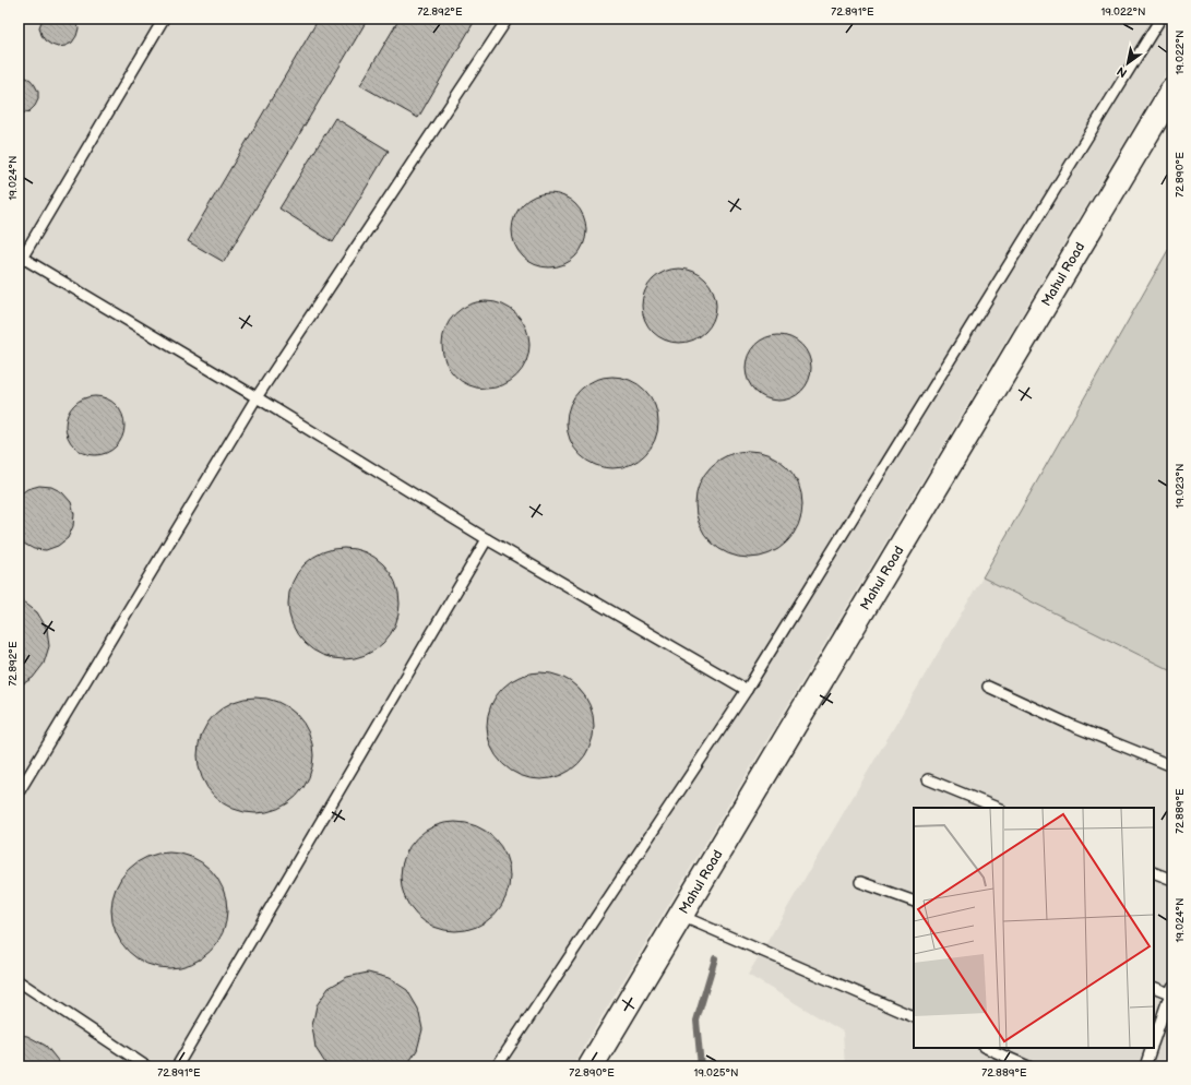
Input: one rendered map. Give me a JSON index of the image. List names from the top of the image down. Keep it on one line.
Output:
{"streets":{"street":["Mahul Road"]},"north":"bottom left","coordinates":["72.892°E","72.891°E","19.022°N","72.890°E","19.024°N","19.023°N","72.889°E","19.025°N"]}
